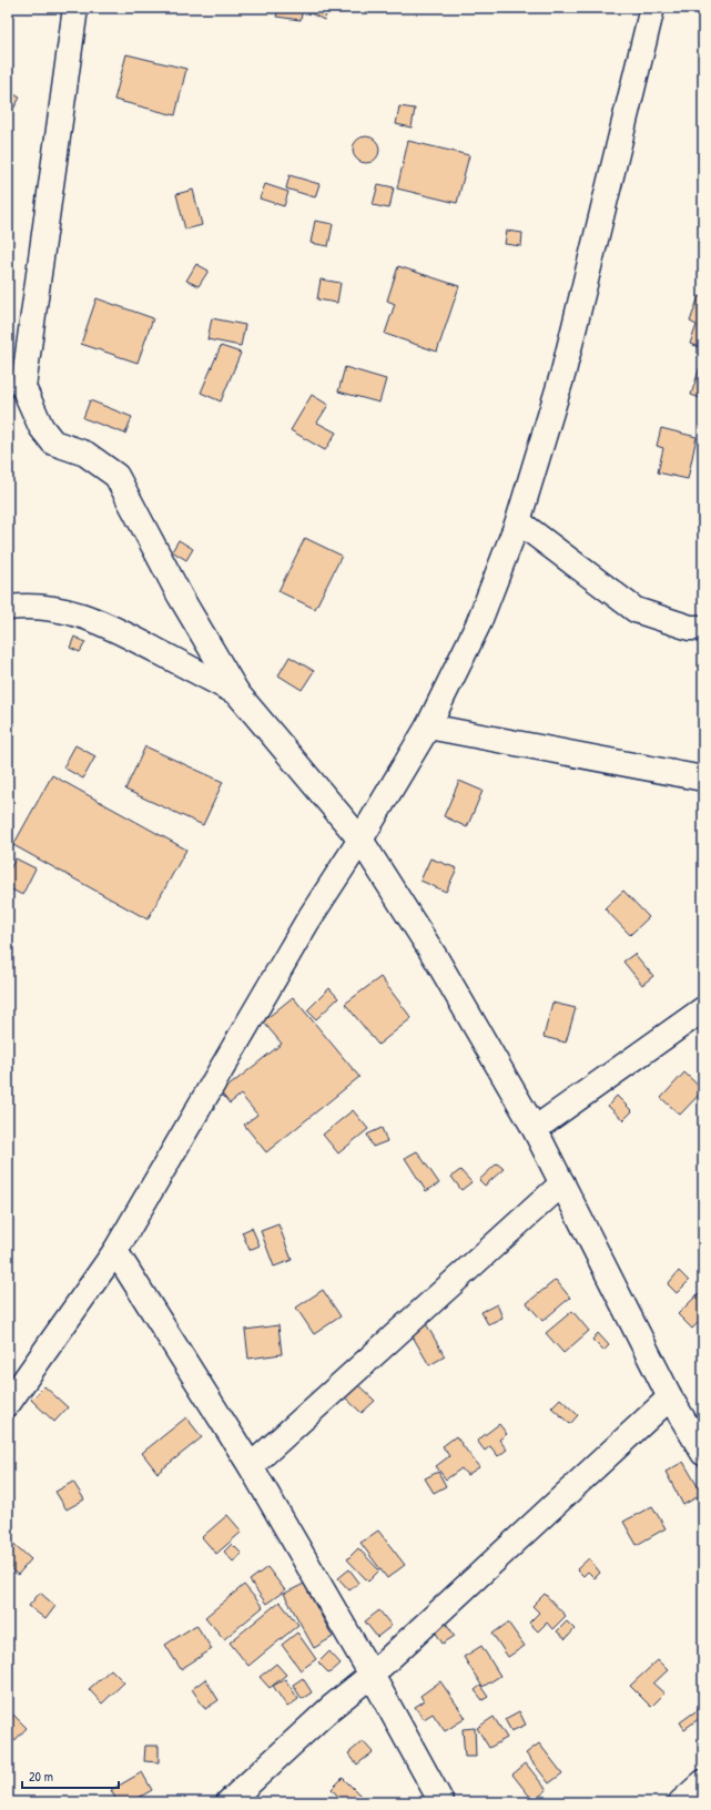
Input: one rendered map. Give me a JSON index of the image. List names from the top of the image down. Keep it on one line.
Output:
{"scale_bar":"20 m"}
